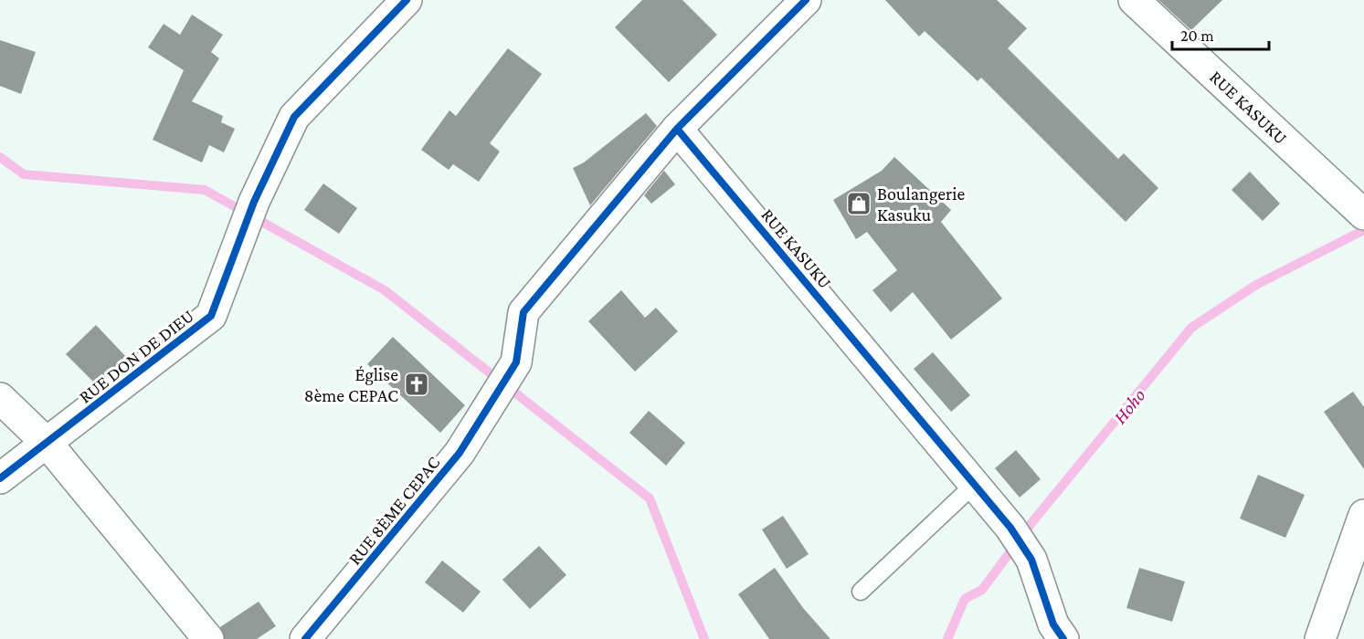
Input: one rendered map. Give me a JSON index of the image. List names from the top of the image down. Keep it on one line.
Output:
{"streets":{"street":["RUE KASUKU","RUE DON DE DIEU","RUE 8ÈME CEPAC"]},"crossings":[["RUE KASUKU","RUE 8ÈME CEPAC"]],"water":["Hoho"],"places":{"shop":["Boulangerie Kasuku"],"church":["Église 8ème CEPAC"]},"scale_bar":"20 m"}
